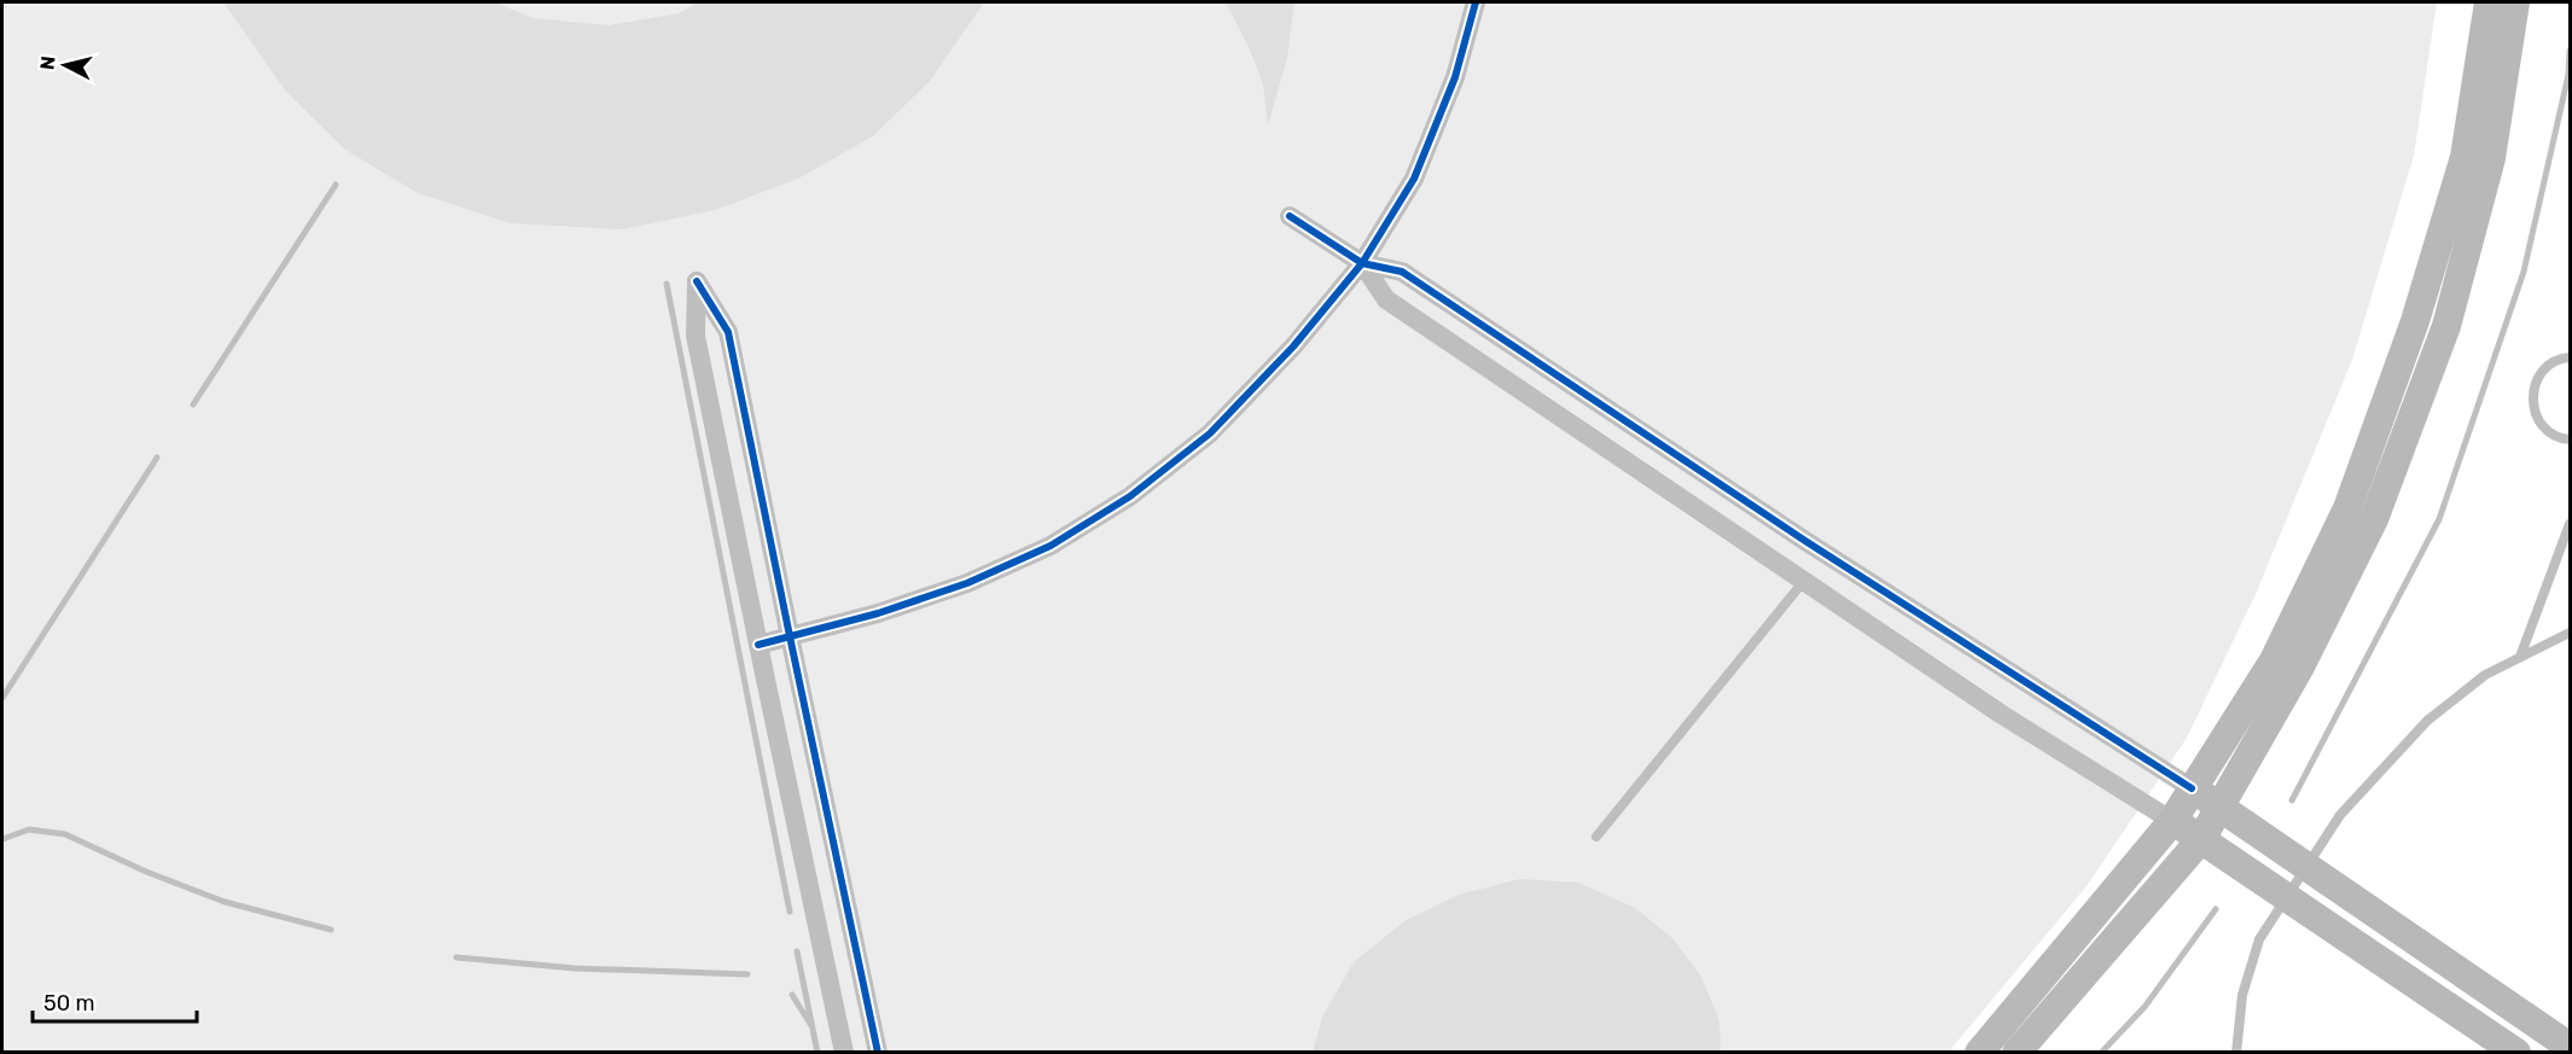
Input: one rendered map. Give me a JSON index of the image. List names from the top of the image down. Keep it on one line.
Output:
{"scale_bar":"50 m","north":"left"}
